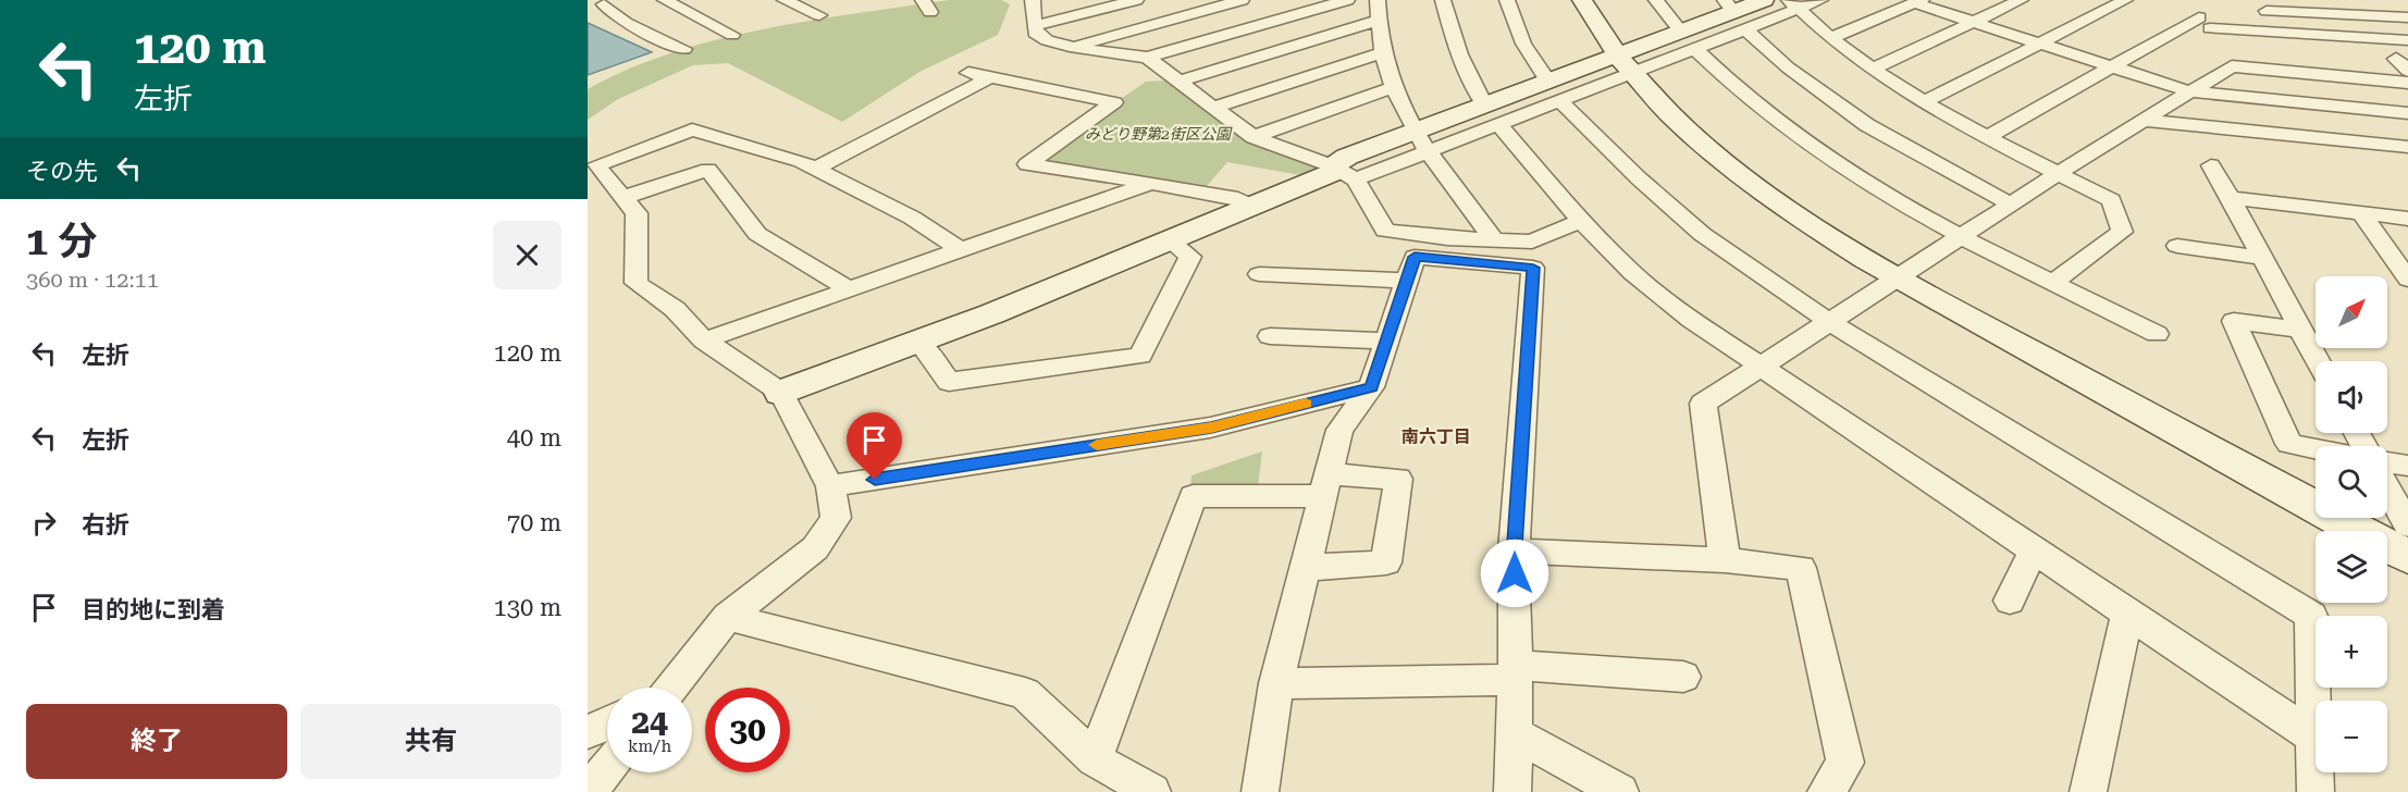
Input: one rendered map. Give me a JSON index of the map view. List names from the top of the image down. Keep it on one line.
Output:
{"districts":["南六丁目"],"parks":["みどり野第2街区公園"],"north":"top right","page":{"turn":["120 m","左折"],"then":"その先","heading":["1 分","360 m · 12:11"],"map_buttons":["+","−"],"list":[{"name":"左折","value":"120 m"},{"name":"左折","value":"40 m"},{"name":"右折","value":"70 m"},{"name":"目的地に到着","value":"130 m"}],"speed":"24 km/h","limit":"30","buttons":["終了","共有"]}}
